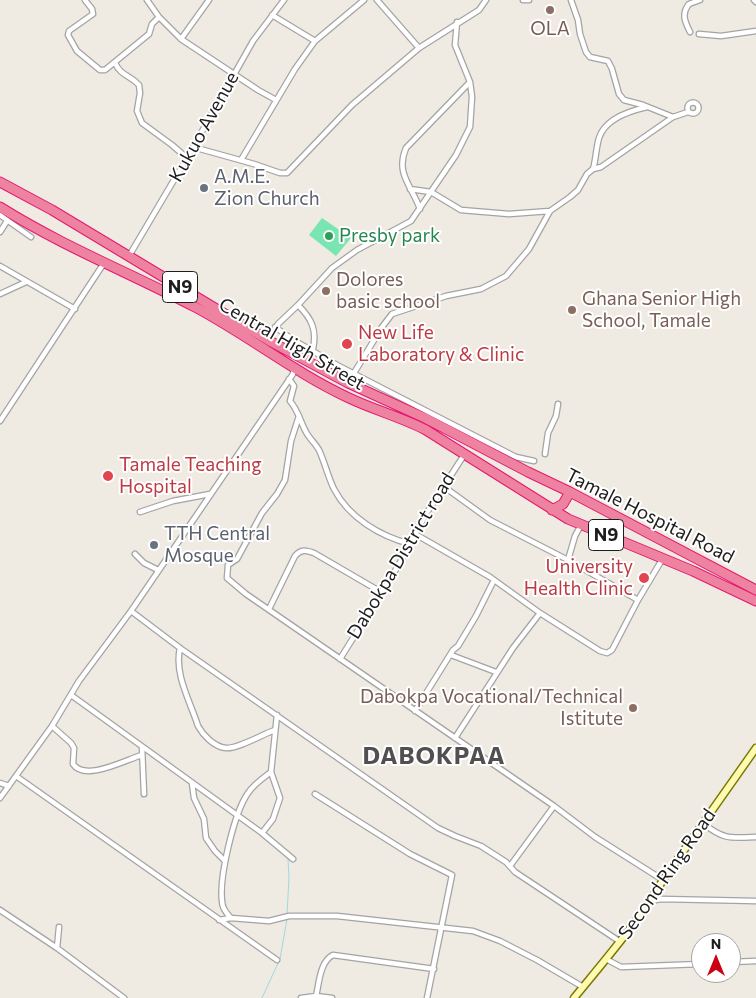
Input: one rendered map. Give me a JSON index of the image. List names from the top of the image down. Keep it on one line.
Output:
{"streets":{"highway":["N9","Central High Street","Tamale Hospital Road"],"main road":["Second Ring Road"],"street":["Kukuo Avenue","Dabokpa District road"]},"crossings":[["Kukuo Avenue","Central High Street"],["Central High Street","Tamale Hospital Road"],["Central High Street","Dabokpa District road"]],"districts":["DABOKPAA"],"places":["OLA","A.M.E. Zion Church","Presby park","Dolores basic school","Ghana Senior High School, Tamale","New Life Laboratory & Clinic","Tamale Teaching Hospital","TTH Central Mosque","University Health Clinic","Dabokpa Vocational/Technical Istitute"],"north":"top"}
